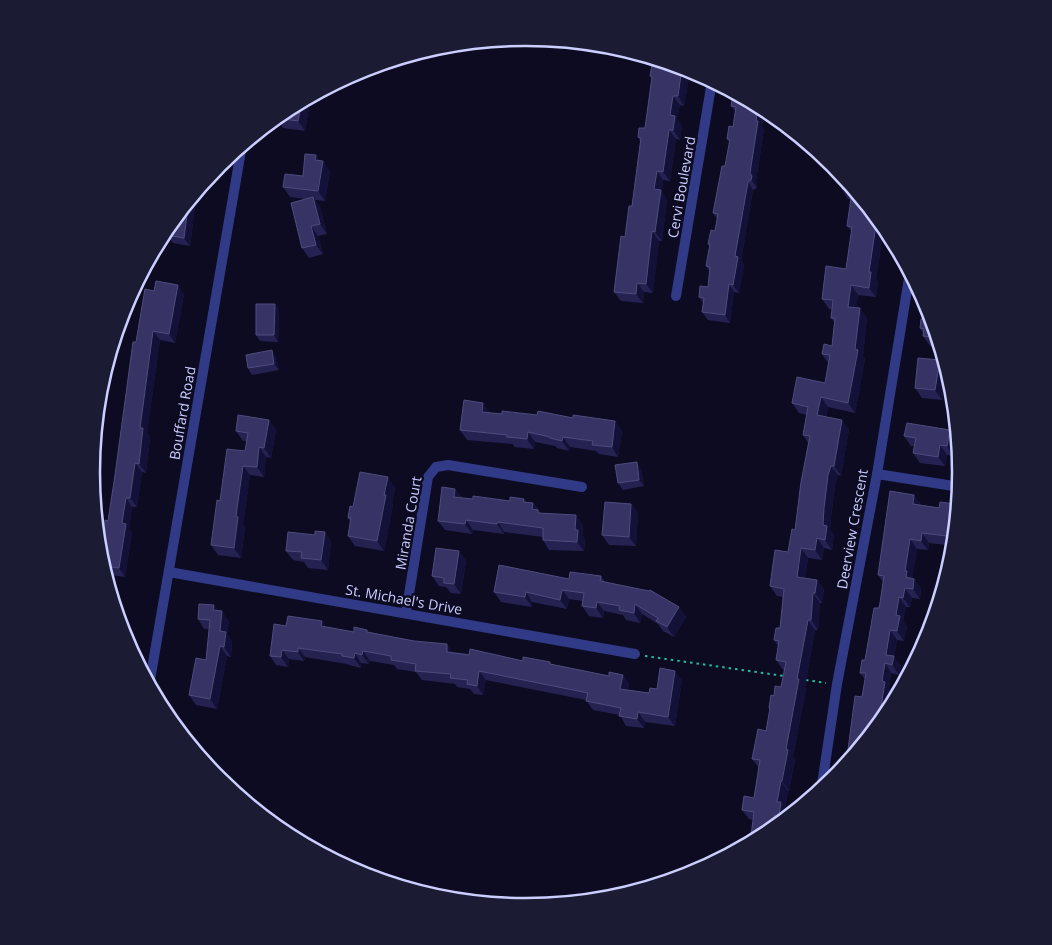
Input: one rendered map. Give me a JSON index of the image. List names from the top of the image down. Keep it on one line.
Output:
{"streets":{"street":["Cervi Boulevard","Bouffard Road","Miranda Court","Deerview Crescent","St. Michael's Drive"]},"crossings":[["Bouffard Road","St. Michael's Drive"],["Miranda Court","St. Michael's Drive"]]}
